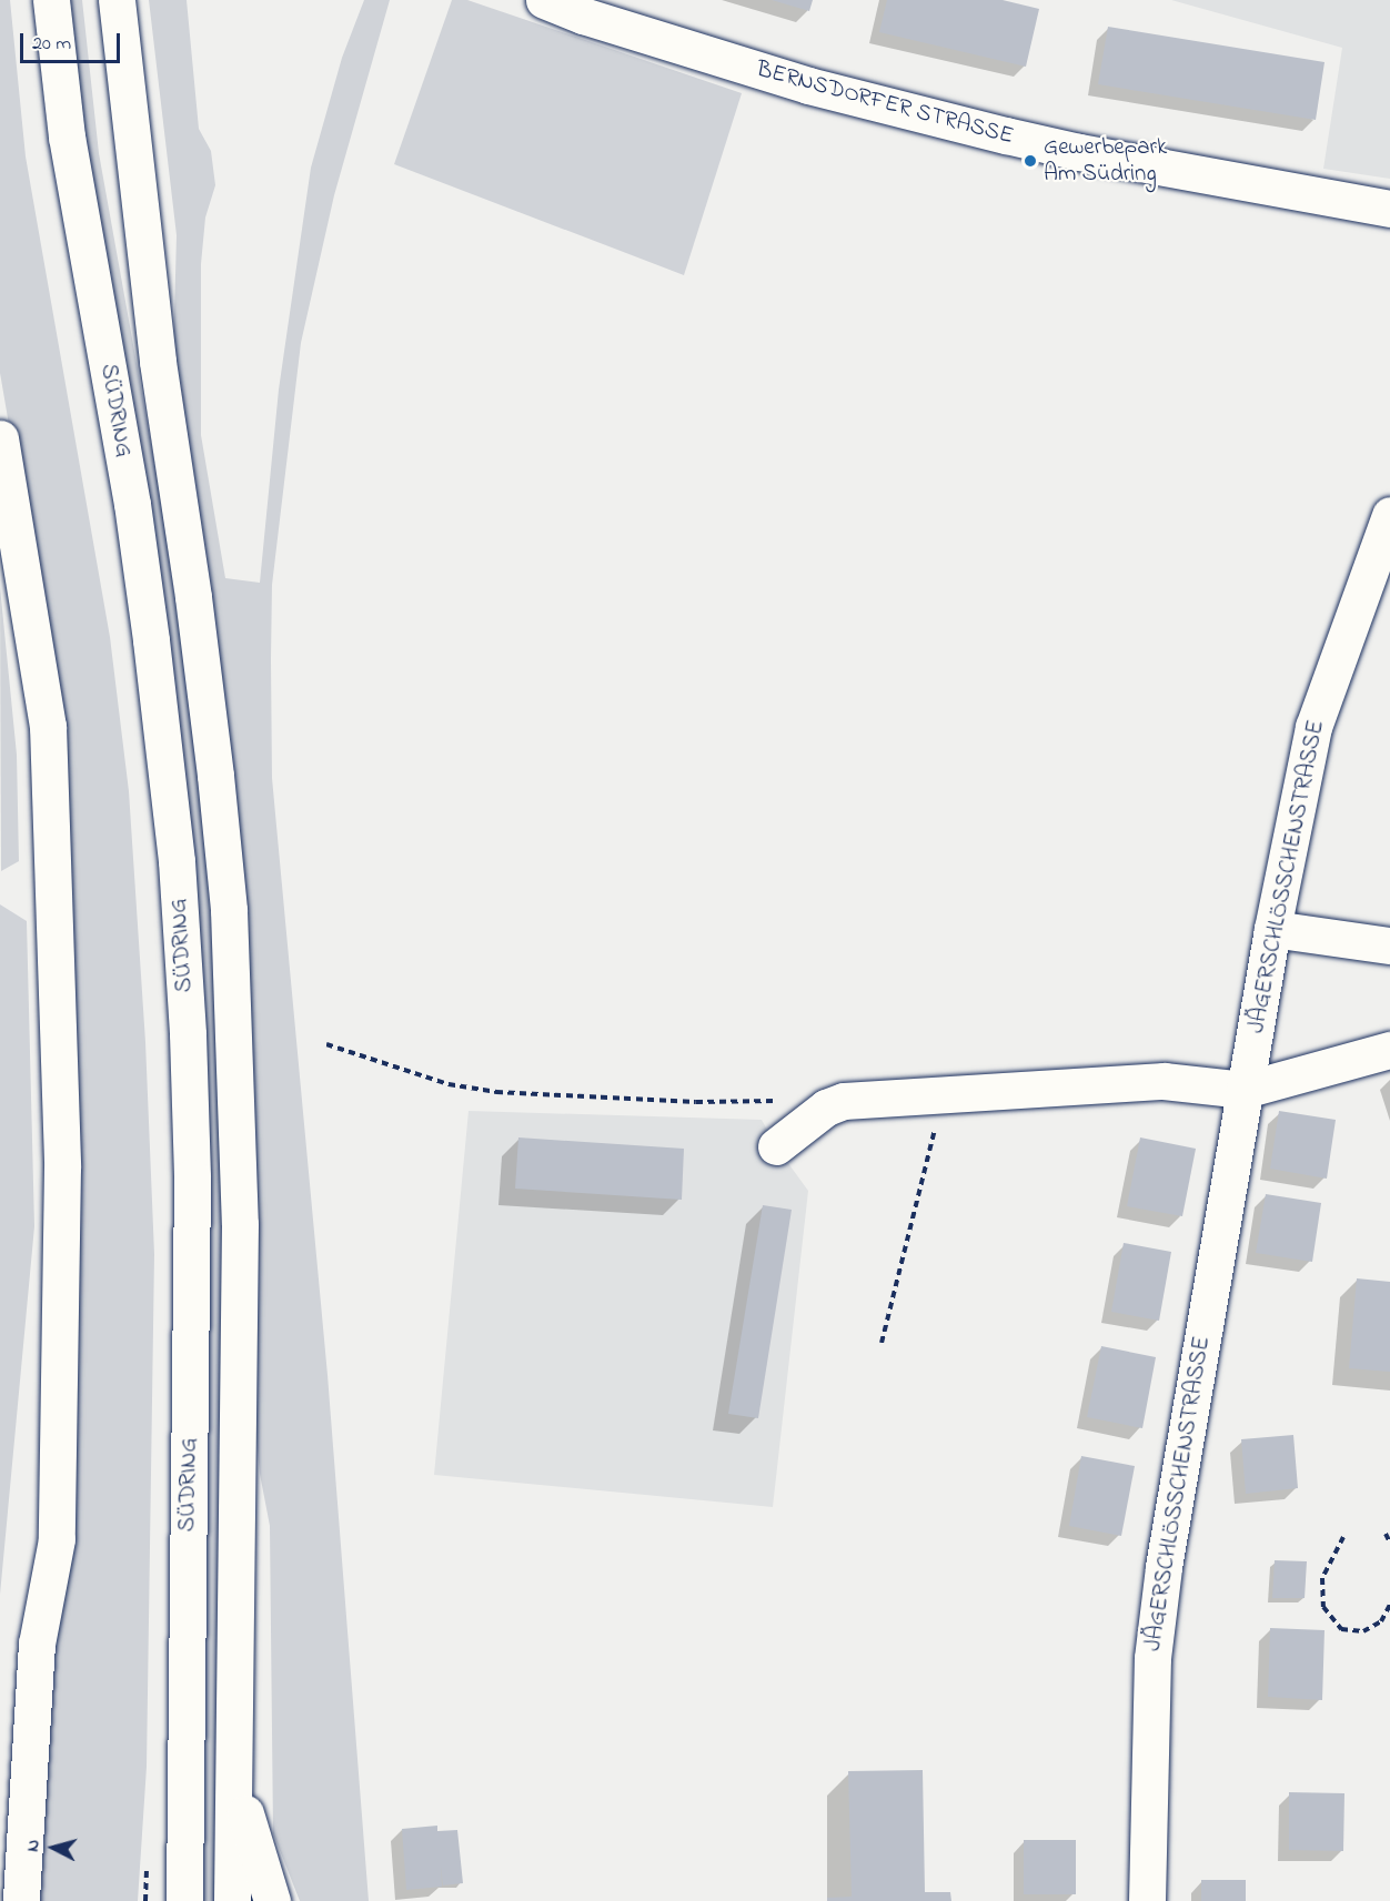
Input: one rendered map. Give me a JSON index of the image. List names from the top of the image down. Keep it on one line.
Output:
{"streets":{"main road":["BERNSDORFER STRASSE","SÜDRING","JÄGERSCHLÖSSCHENSTRASSE"]},"places":["Gewerbepark Am Südring"],"scale_bar":"20 m","north":"left"}
